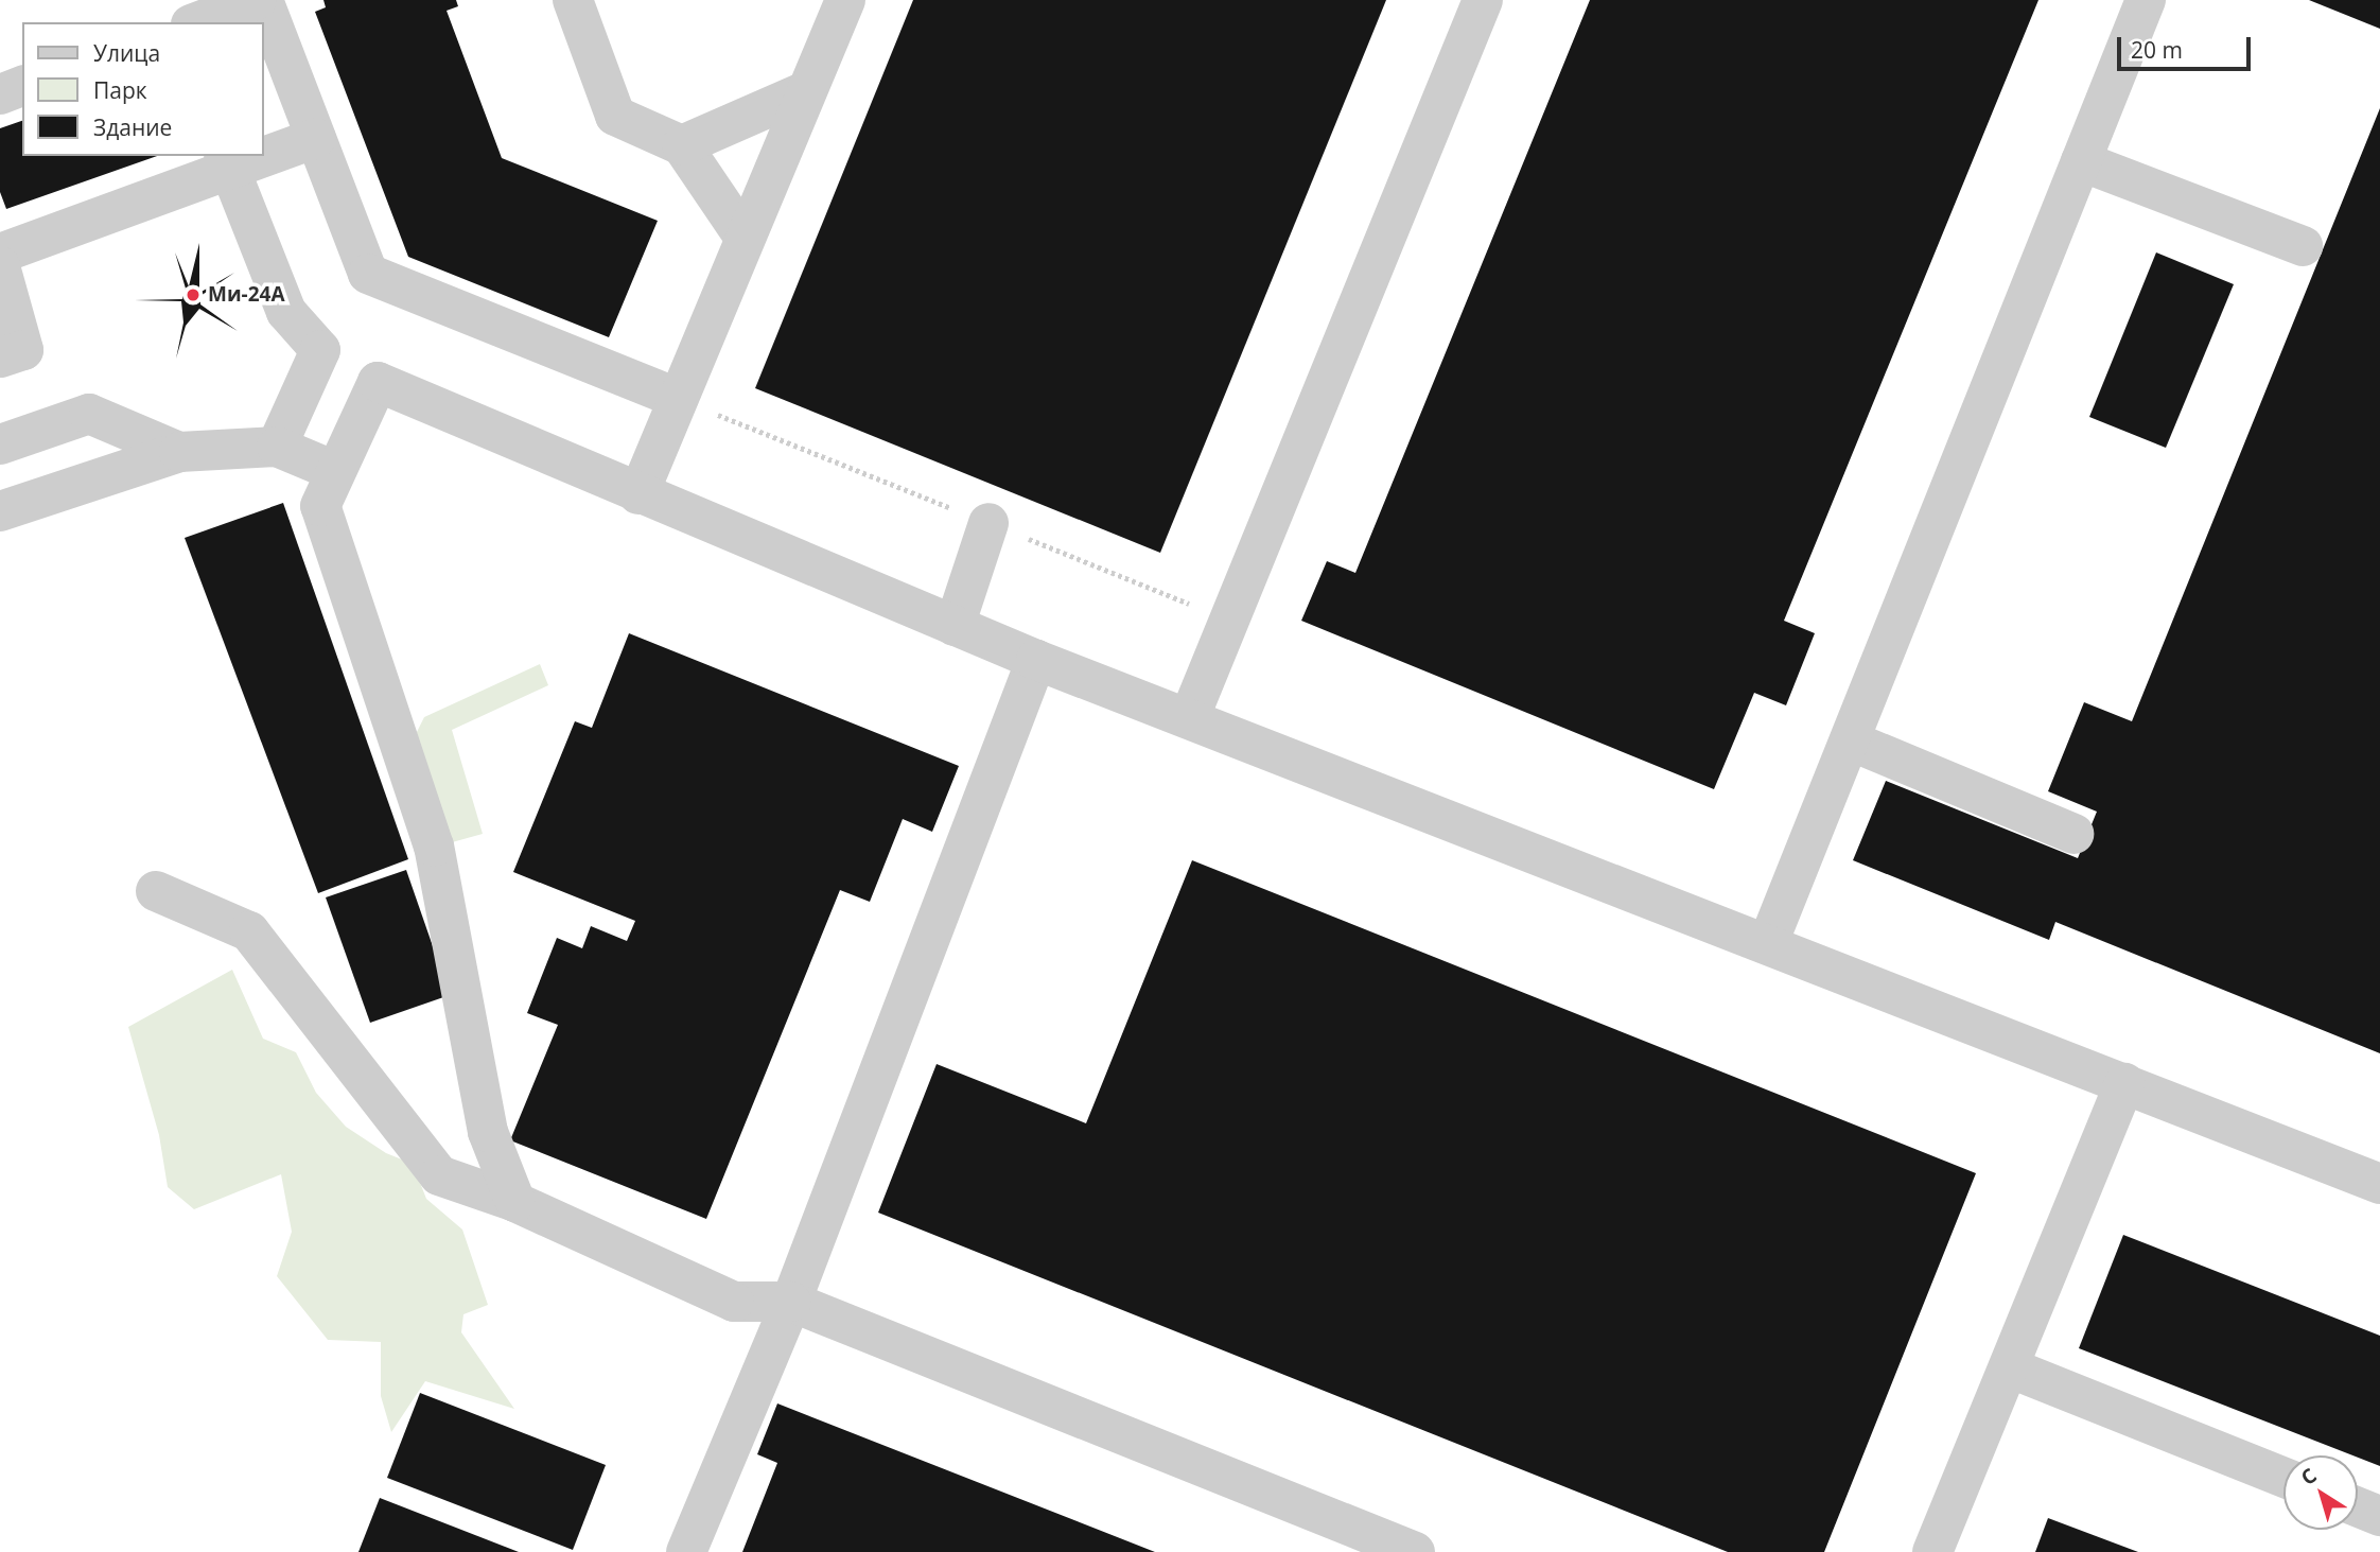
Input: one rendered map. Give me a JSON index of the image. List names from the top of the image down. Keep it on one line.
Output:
{"places":["Ми-24А"],"legend":["Улица","Парк","Здание"],"scale_bar":"20 m","north":"top left"}
